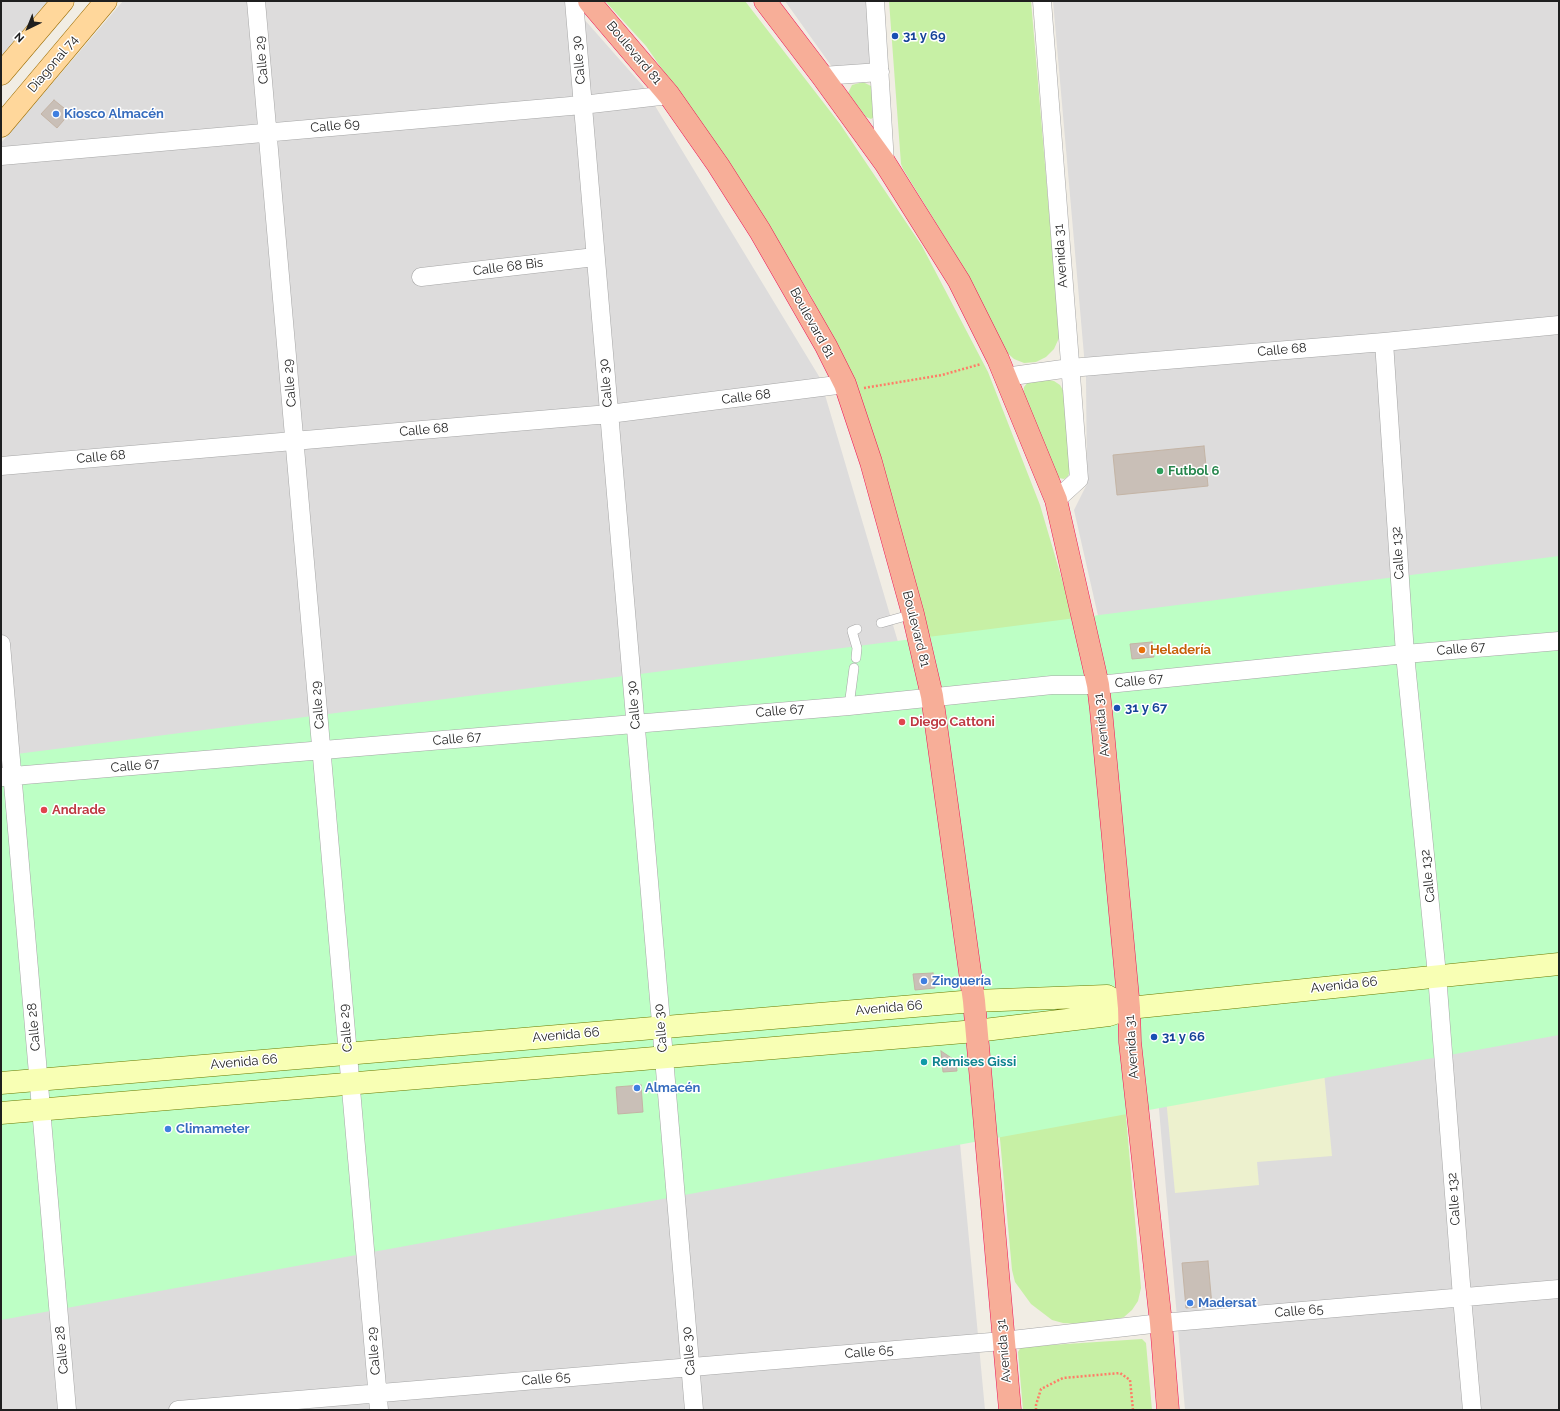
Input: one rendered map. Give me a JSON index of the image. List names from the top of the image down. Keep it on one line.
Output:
{"streets":{"highway":["Boulevard 81","Avenida 31"],"main road":["Diagonal 74","Avenida 66"],"street":["Calle 29","Calle 30","Calle 69","Calle 68 Bis","Calle 68","Calle 132","Calle 67","Calle 28","Calle 65"]},"crossings":[["Boulevard 81","Calle 69"],["Boulevard 81","Avenida 31"],["Boulevard 81","Calle 68"],["Boulevard 81","Calle 67"],["Calle 29","Calle 69"],["Calle 29","Calle 68"],["Calle 29","Calle 67"],["Calle 29","Avenida 66"],["Calle 29","Calle 65"],["Calle 30","Calle 69"],["Calle 30","Calle 68 Bis"],["Calle 30","Calle 68"],["Calle 30","Calle 67"],["Calle 30","Avenida 66"],["Calle 30","Calle 65"],["Avenida 31","Calle 68"],["Avenida 31","Calle 67"],["Avenida 31","Avenida 66"],["Avenida 31","Calle 65"],["Calle 68","Calle 132"],["Calle 132","Calle 67"],["Calle 132","Avenida 66"],["Calle 132","Calle 65"],["Calle 67","Calle 28"],["Avenida 66","Calle 28"]],"places":["31 y 69","Kiosco Almacén","Futbol 6","Heladería","31 y 67","Diego Cattoni","Andrade","Zinguería","31 y 66","Remises Gissi","Almacén","Climameter","Madersat"],"north":"bottom left"}
